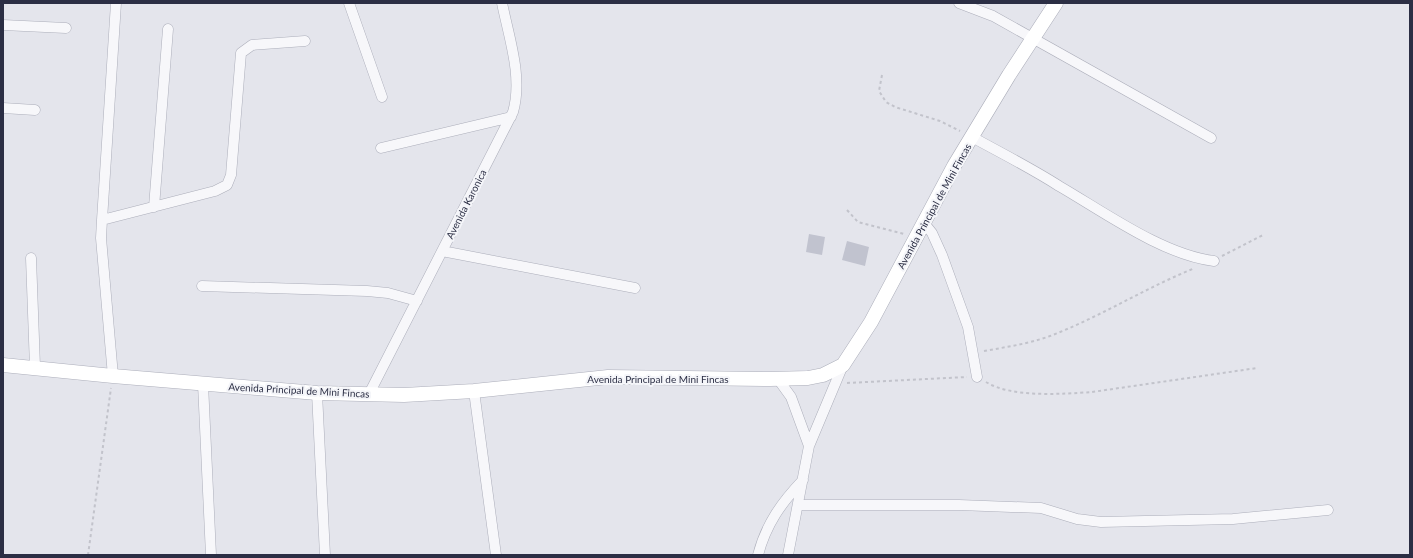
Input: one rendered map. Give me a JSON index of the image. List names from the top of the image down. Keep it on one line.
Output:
{"streets":{"street":["Avenida Karonica","Avenida Principal de Mini Fincas"]},"crossings":[["Avenida Karonica","Avenida Principal de Mini Fincas"]]}
